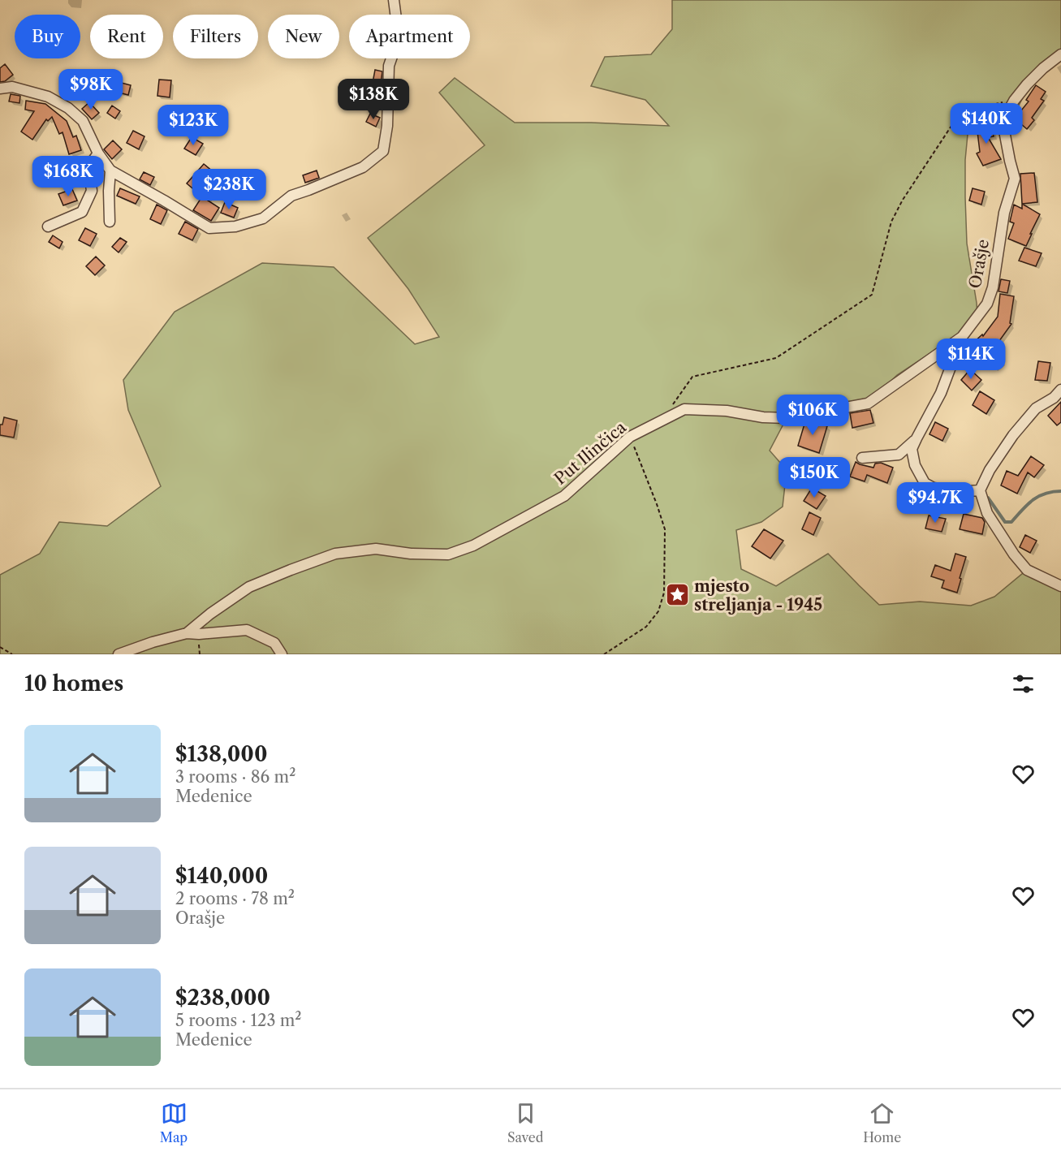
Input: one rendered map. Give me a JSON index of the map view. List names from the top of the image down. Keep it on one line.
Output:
{"streets":{"street":["Orašje","Put Ilinčica"]},"crossings":[["Orašje","Put Ilinčica"]],"places":{"place":["mjesto streljanja - 1945"]},"page":{"chip":["Buy","Rent","Filters","New","Apartment"],"price":["$98K","$138K","$140K","$123K","$168K","$238K","$114K","$106K","$150K","$94.7K"],"heading":"10 homes","list":[{"name":"$138,000","note":"3 rooms · 86 m² · Medenice"},{"name":"$140,000","note":"2 rooms · 78 m² · Orašje"},{"name":"$238,000","note":"5 rooms · 123 m² · Medenice"}],"tabs":["Map","Saved","Home"]}}
